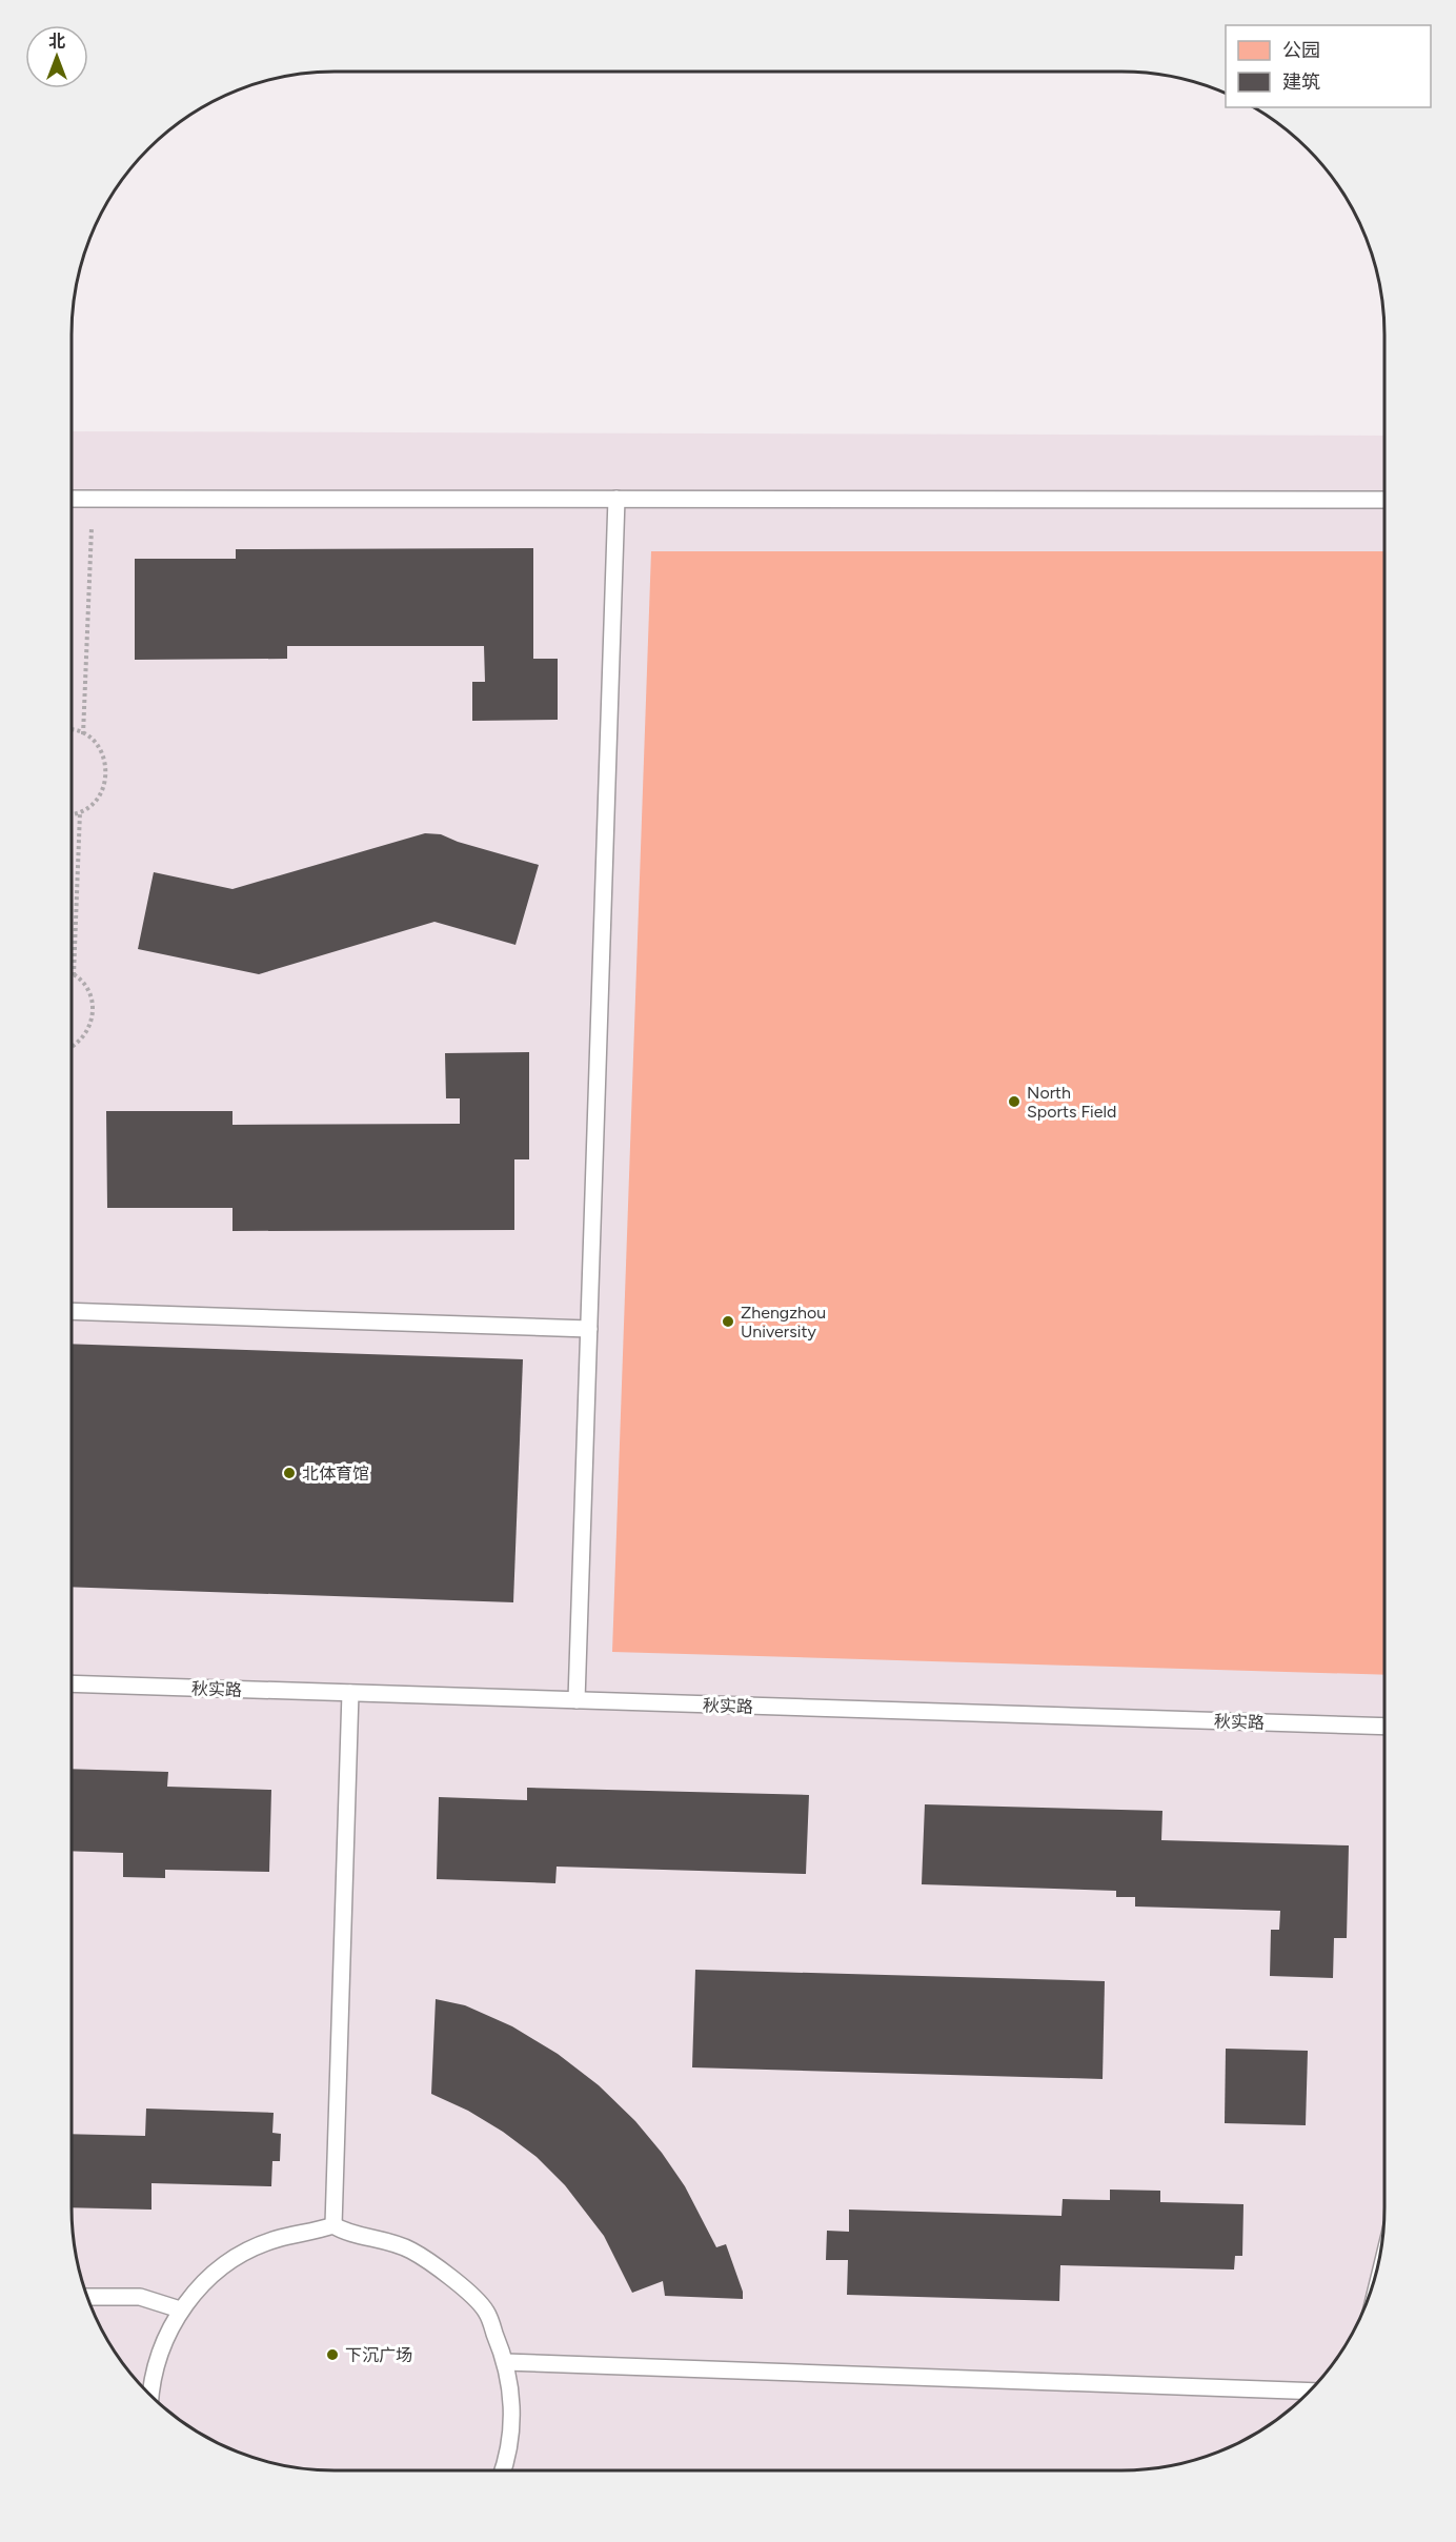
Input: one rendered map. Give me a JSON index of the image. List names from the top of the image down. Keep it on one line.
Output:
{"streets":{"lane":["秋实路"]},"places":["North Sports Field","Zhengzhou University","北体育馆","下沉广场"],"legend":["公园","建筑"],"north":"top"}
